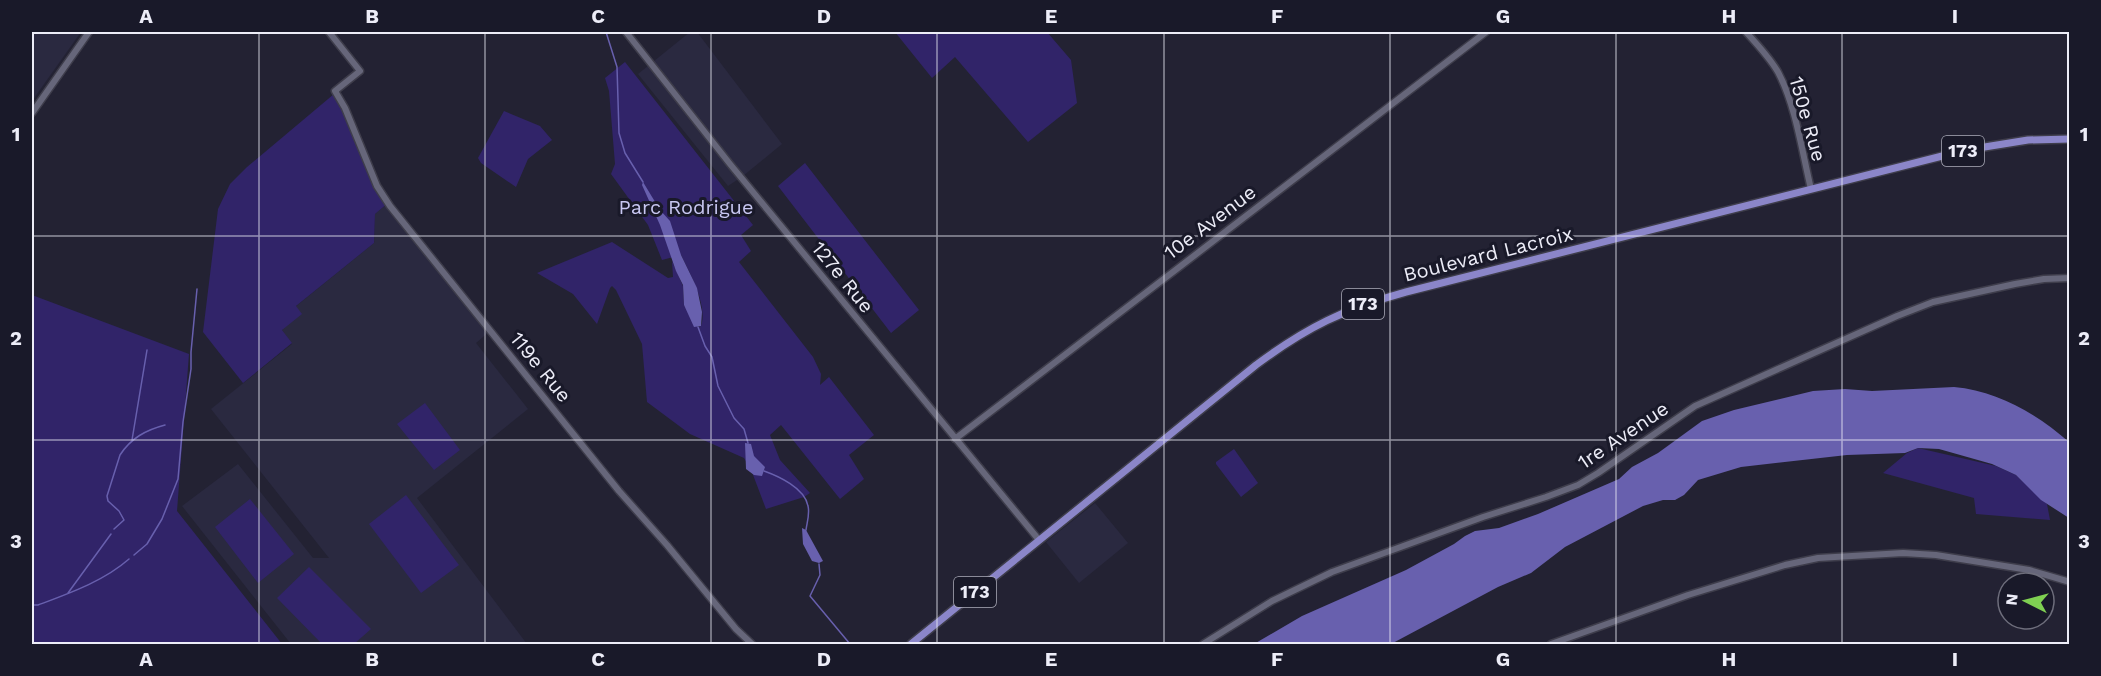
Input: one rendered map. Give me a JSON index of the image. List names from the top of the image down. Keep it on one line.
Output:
{"streets":{"main road":["173","Boulevard Lacroix"],"street":["150e Rue","10e Avenue","127e Rue","119e Rue","1re Avenue"]},"crossings":[["150e Rue","Boulevard Lacroix"],["10e Avenue","127e Rue"],["Boulevard Lacroix","127e Rue"]],"parks":["Parc Rodrigue"],"north":"left","grid":{"columns":["A","B","C","D","E","F","G","H","I"],"rows":["1","2","3"]}}
